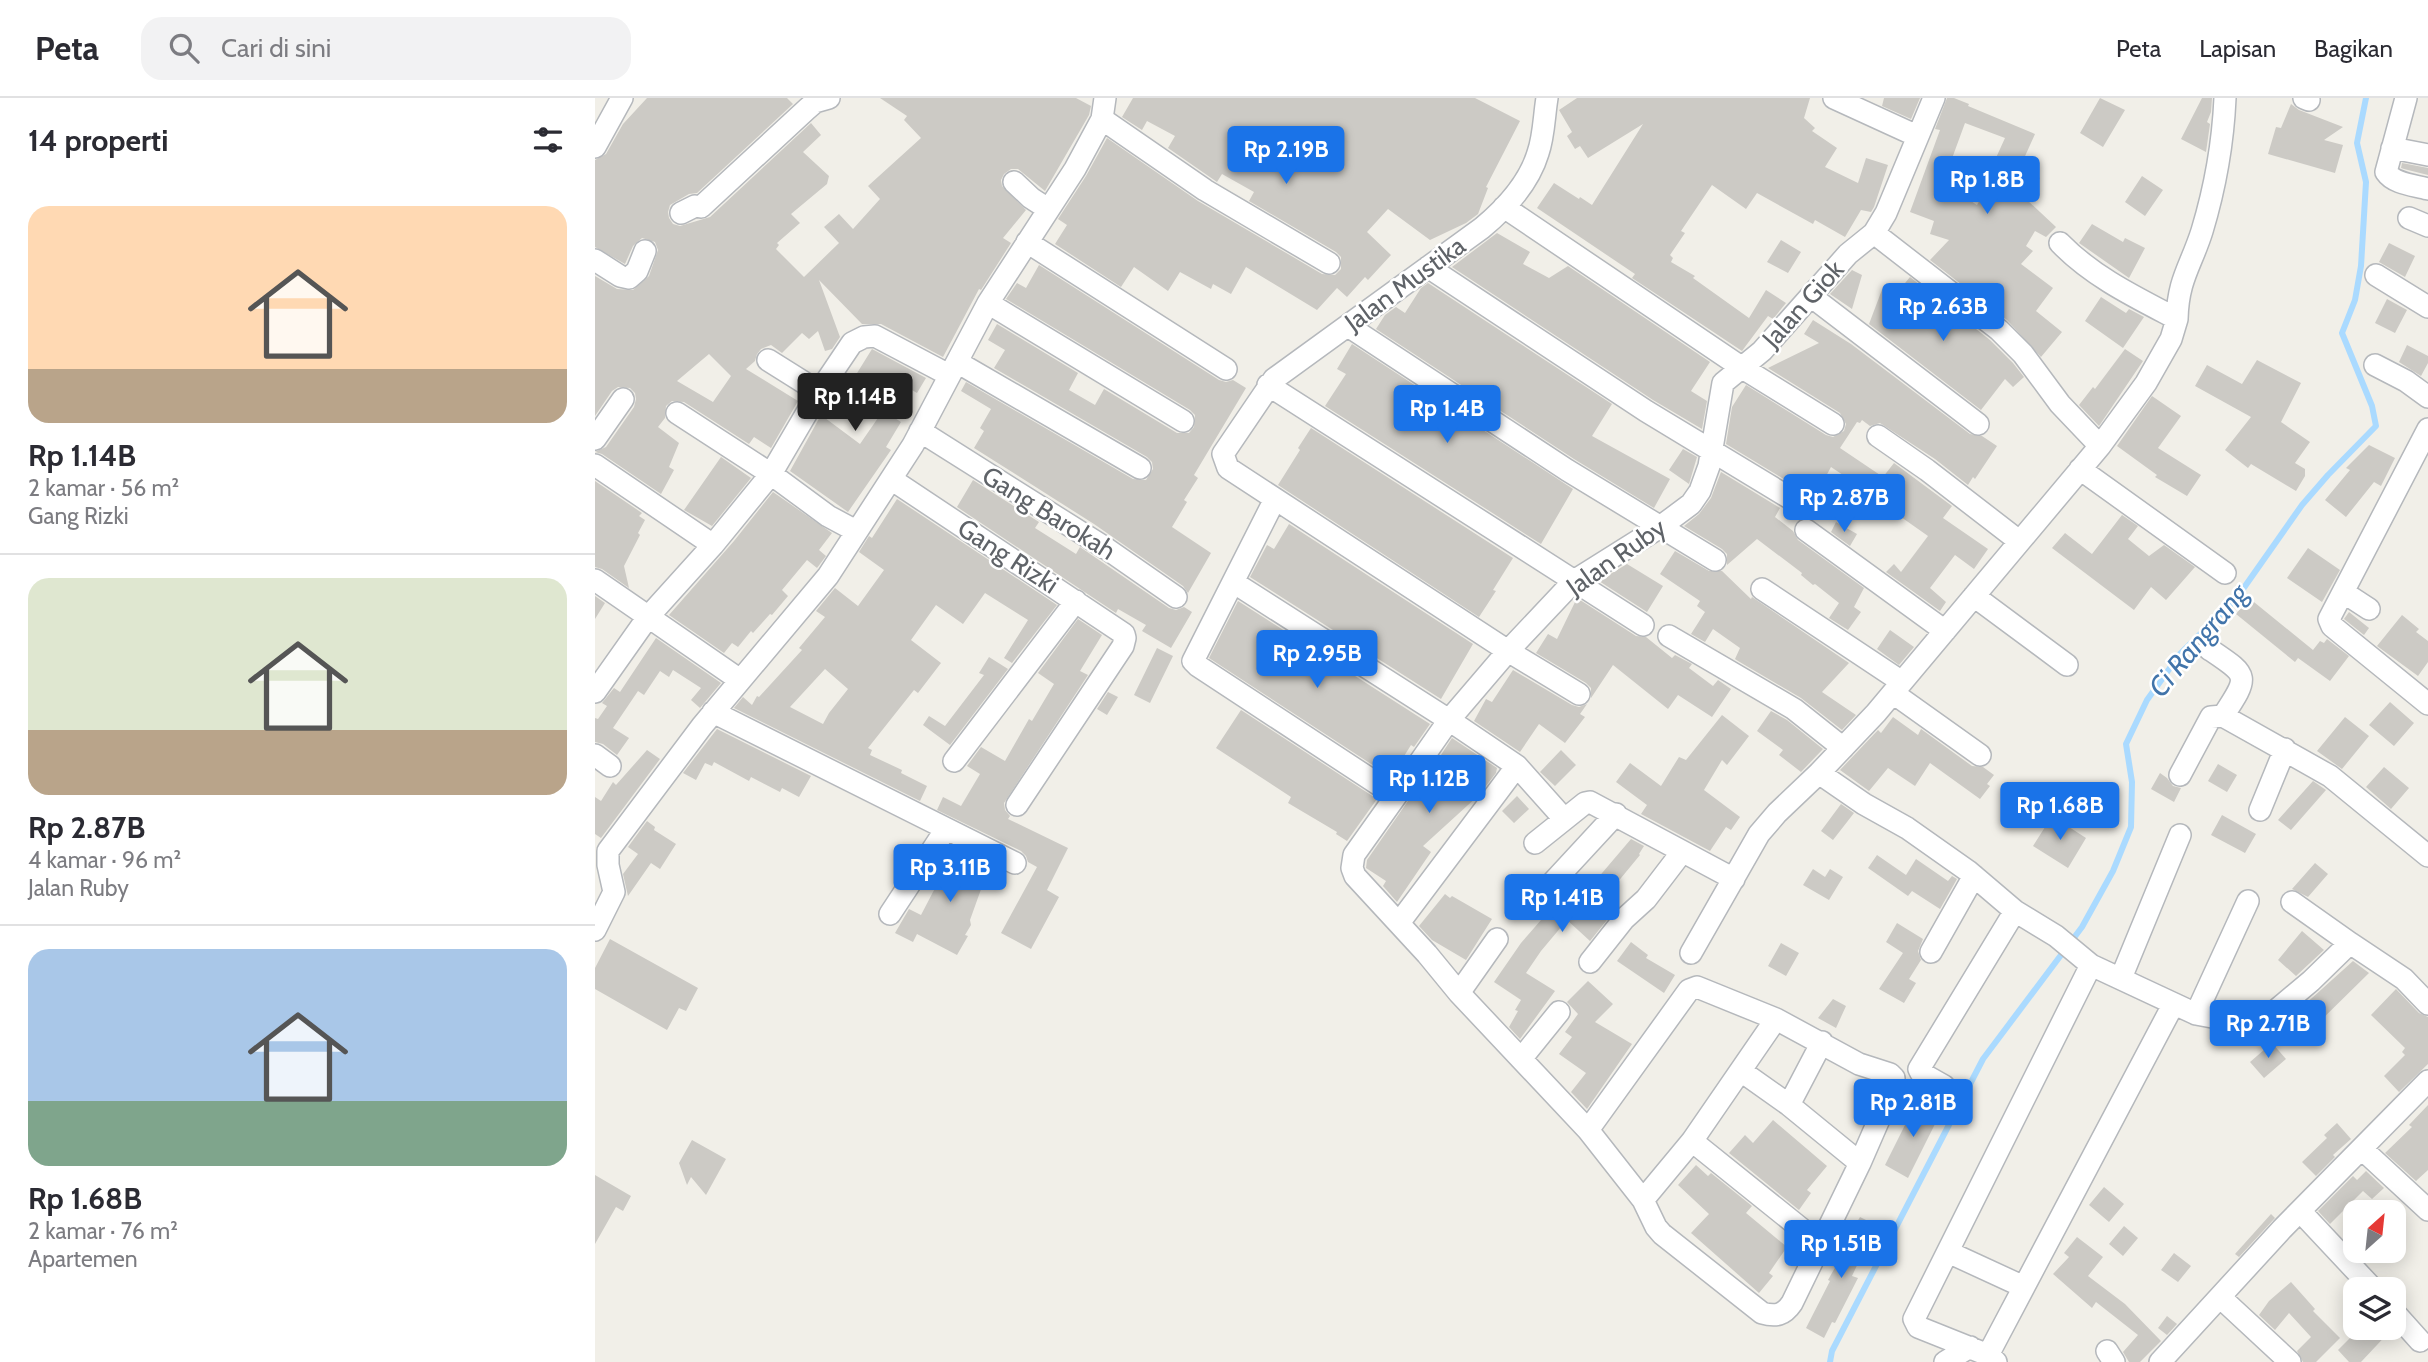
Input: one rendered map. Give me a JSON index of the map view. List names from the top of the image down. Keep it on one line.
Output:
{"streets":{"street":["Jalan Mustika","Jalan Giok","Gang Barokah","Gang Rizki","Jalan Ruby"]},"crossings":[["Jalan Giok","Jalan Ruby"]],"water":["Ci Rangrang"],"north":"top right","page":{"header":"Peta","search":"Cari di sini","nav":["Peta","Lapisan","Bagikan"],"heading":"14 properti","price":["Rp 2.19B","Rp 1.8B","Rp 2.63B","Rp 1.14B","Rp 1.4B","Rp 2.87B","Rp 2.95B","Rp 1.12B","Rp 1.68B","Rp 3.11B","Rp 1.41B","Rp 2.71B","Rp 2.81B","Rp 1.51B"],"list":[{"name":"Rp 1.14B","note":"2 kamar · 56 m² · Gang Rizki"},{"name":"Rp 2.87B","note":"4 kamar · 96 m² · Jalan Ruby"},{"name":"Rp 1.68B","note":"2 kamar · 76 m² · Apartemen"}]}}
